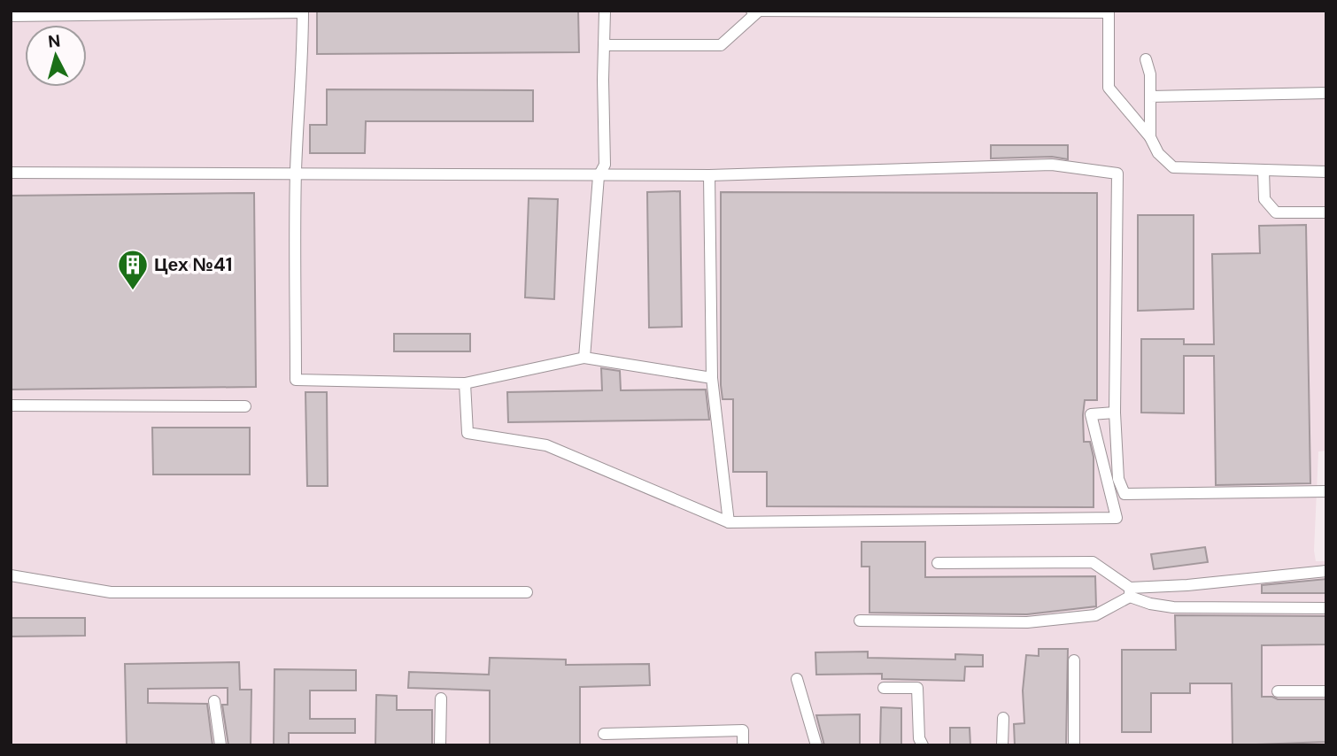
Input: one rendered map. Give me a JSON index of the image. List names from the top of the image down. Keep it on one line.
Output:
{"places":{"building":["Цех №41"]},"north":"top"}
